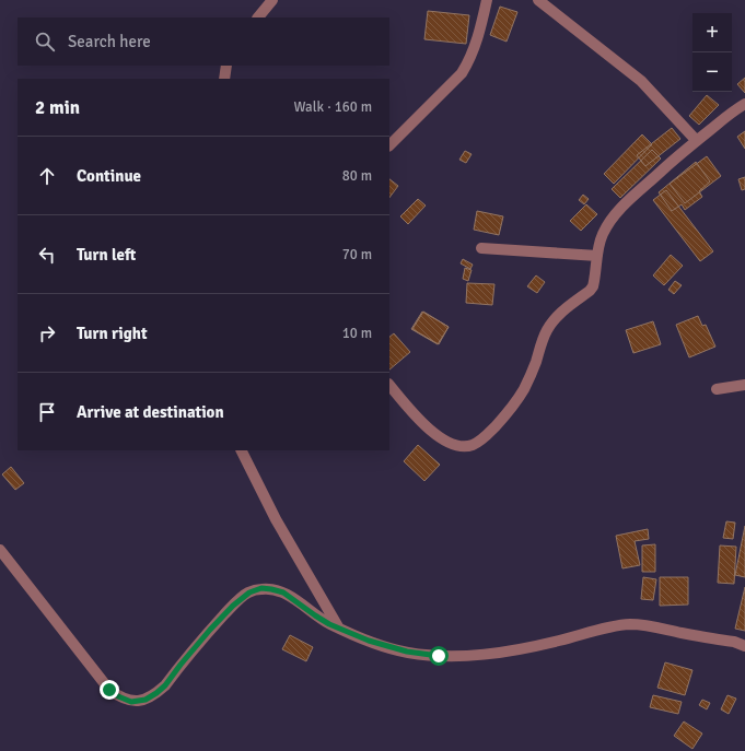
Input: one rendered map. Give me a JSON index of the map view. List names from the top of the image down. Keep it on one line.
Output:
{"page":{"map_buttons":["+","−"],"search":"Search here","heading":["2 min","Walk · 160 m"],"list":[["Continue","80 m"],["Turn left","70 m"],["Turn right","10 m"],"Arrive at destination"]}}
